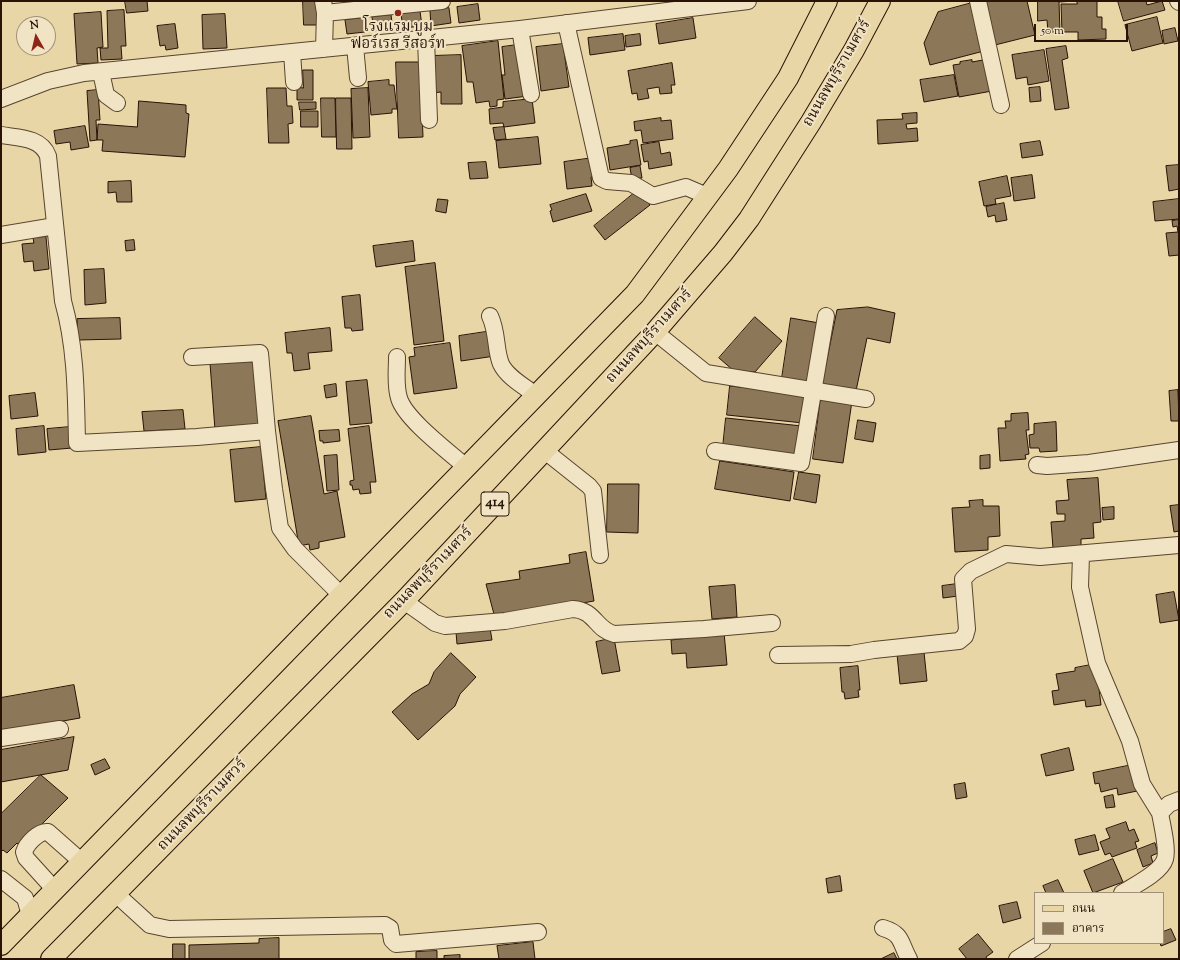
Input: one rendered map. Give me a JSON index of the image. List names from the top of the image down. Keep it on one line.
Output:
{"streets":{"main road":["ถนนลพบุรีราเมศวร์","414"]},"places":["โรงแรม บูม ฟอร์เรส รีสอร์ท"],"legend":["ถนน","อาคาร"],"scale_bar":"50 m","north":"top"}
